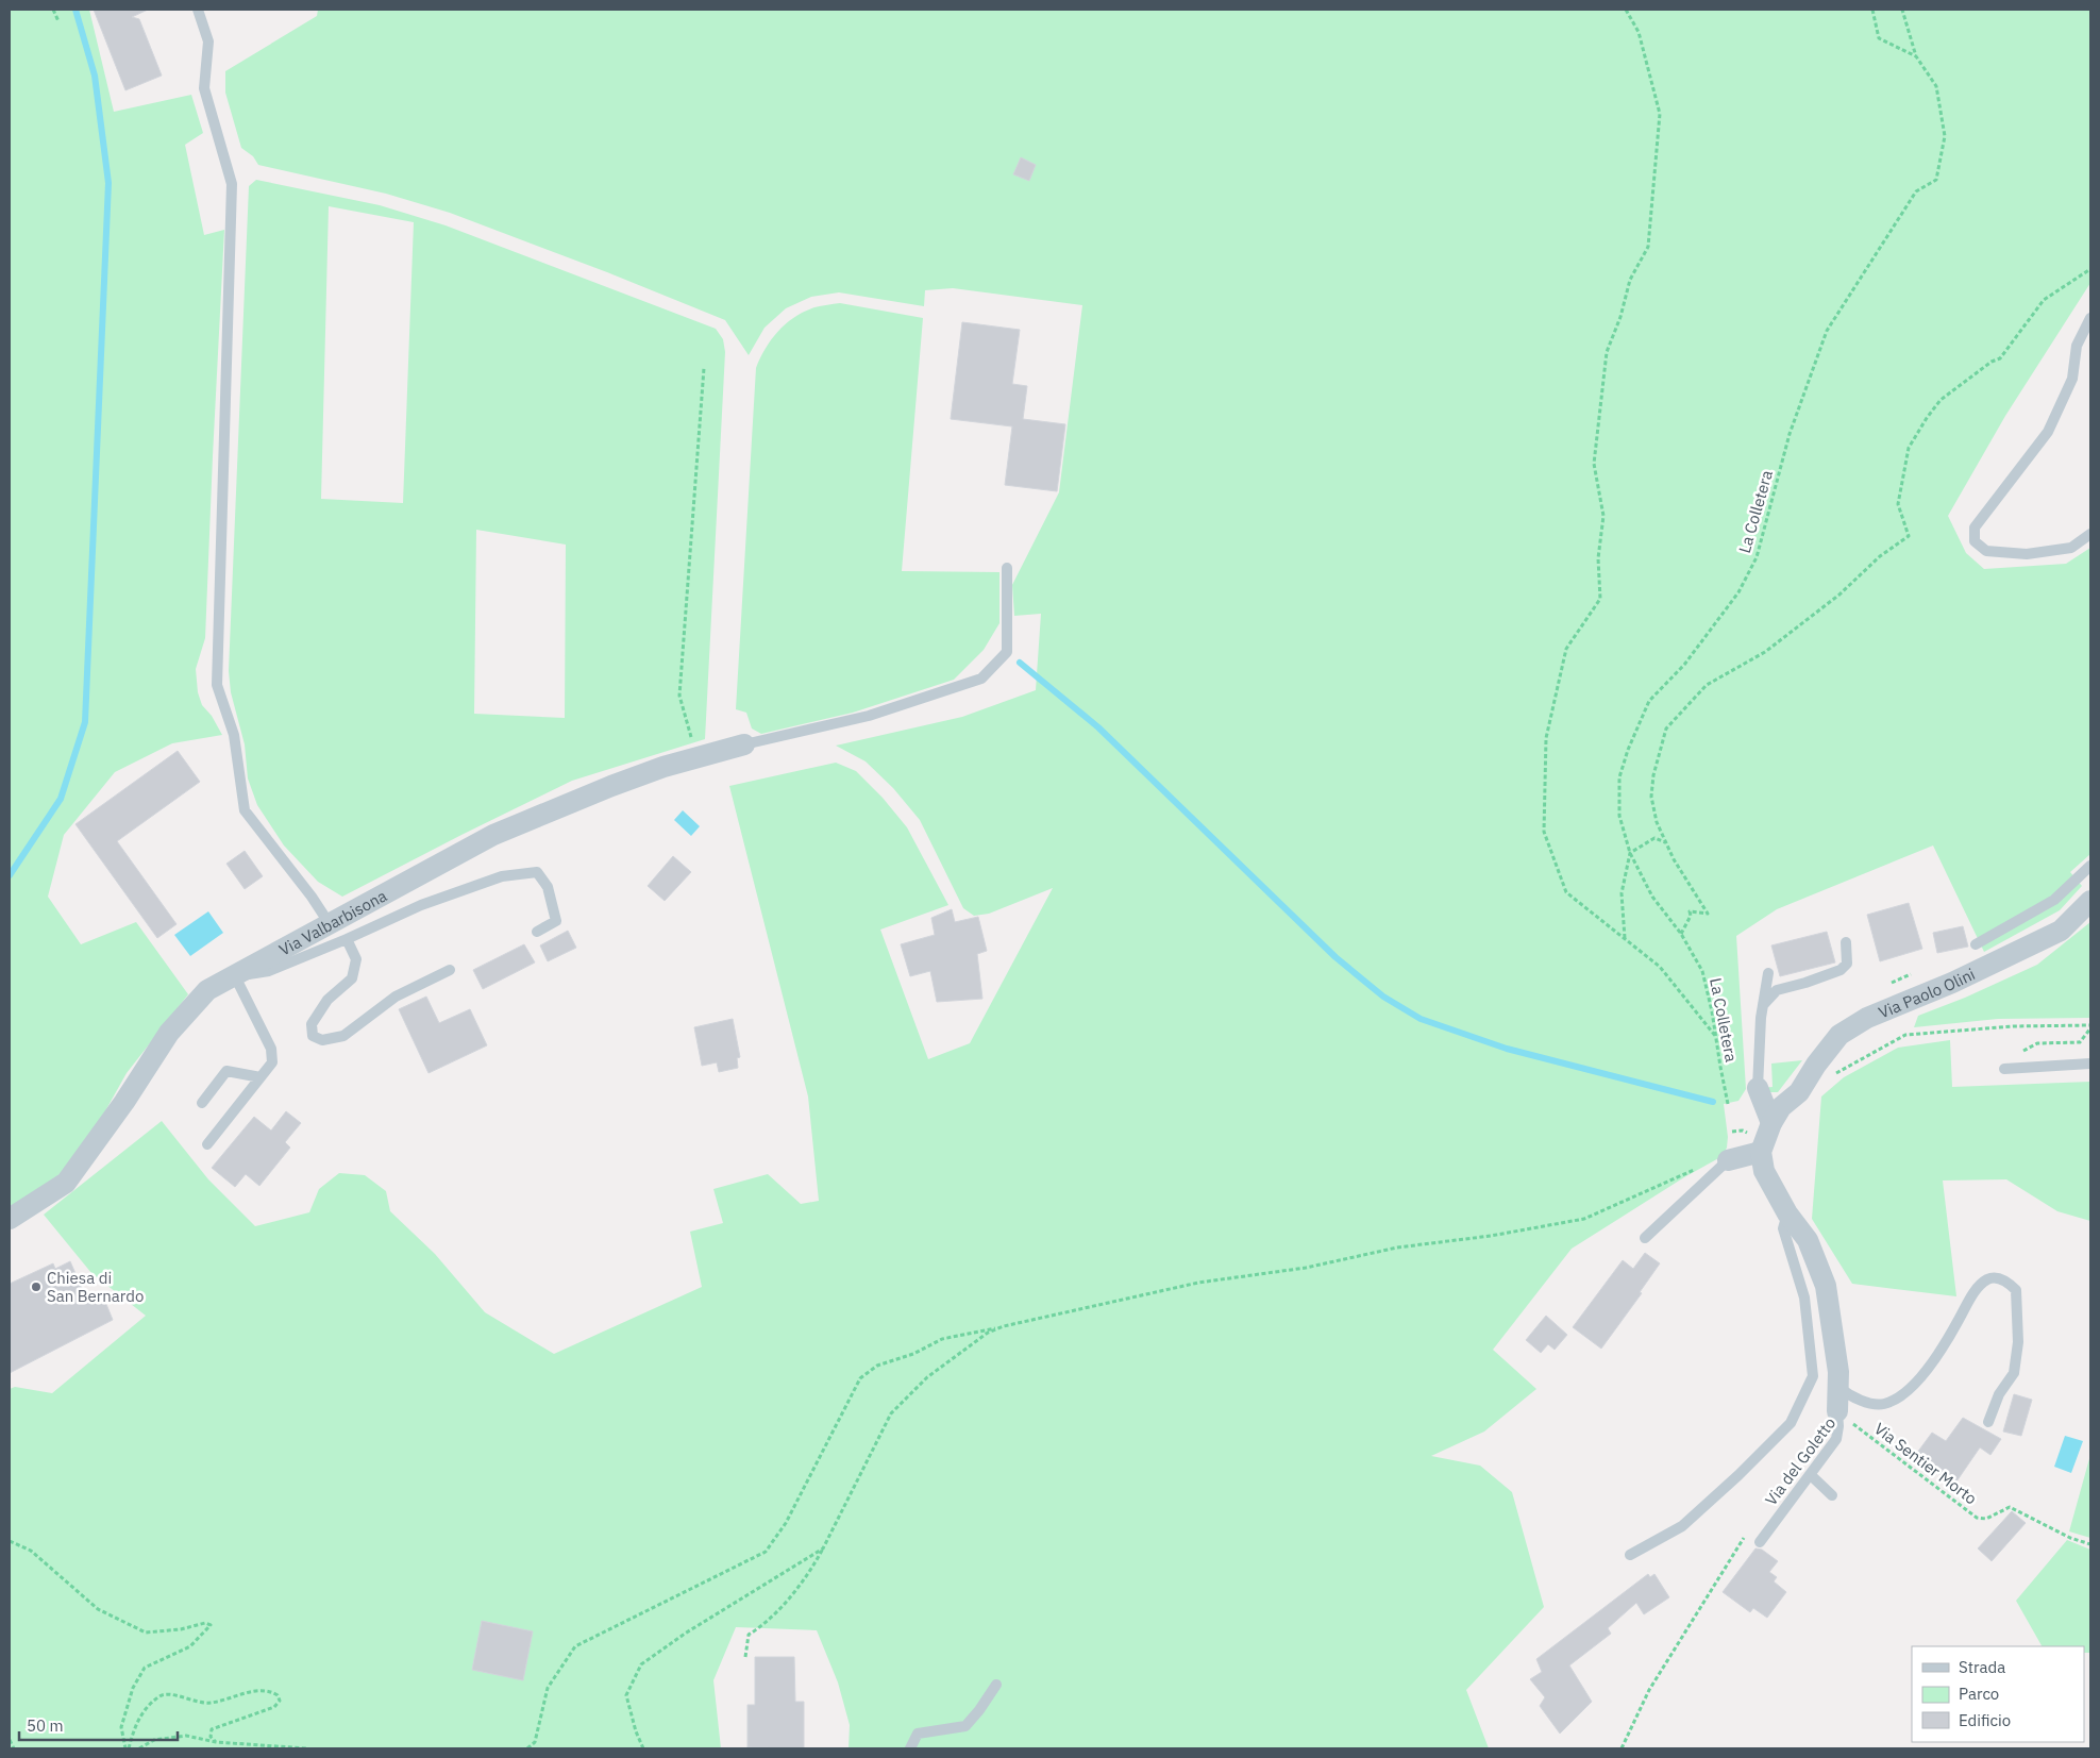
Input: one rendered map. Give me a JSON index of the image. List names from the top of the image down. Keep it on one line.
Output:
{"streets":{"street":["Via Valbarbisona","Via Paolo Olini","Via del Goletto"],"path":["La Colletera","Via Sentier Morto"]},"crossings":[["Via del Goletto","Via Sentier Morto"]],"places":["Chiesa di San Bernardo"],"legend":["Strada","Parco","Edificio"],"scale_bar":"50 m"}
